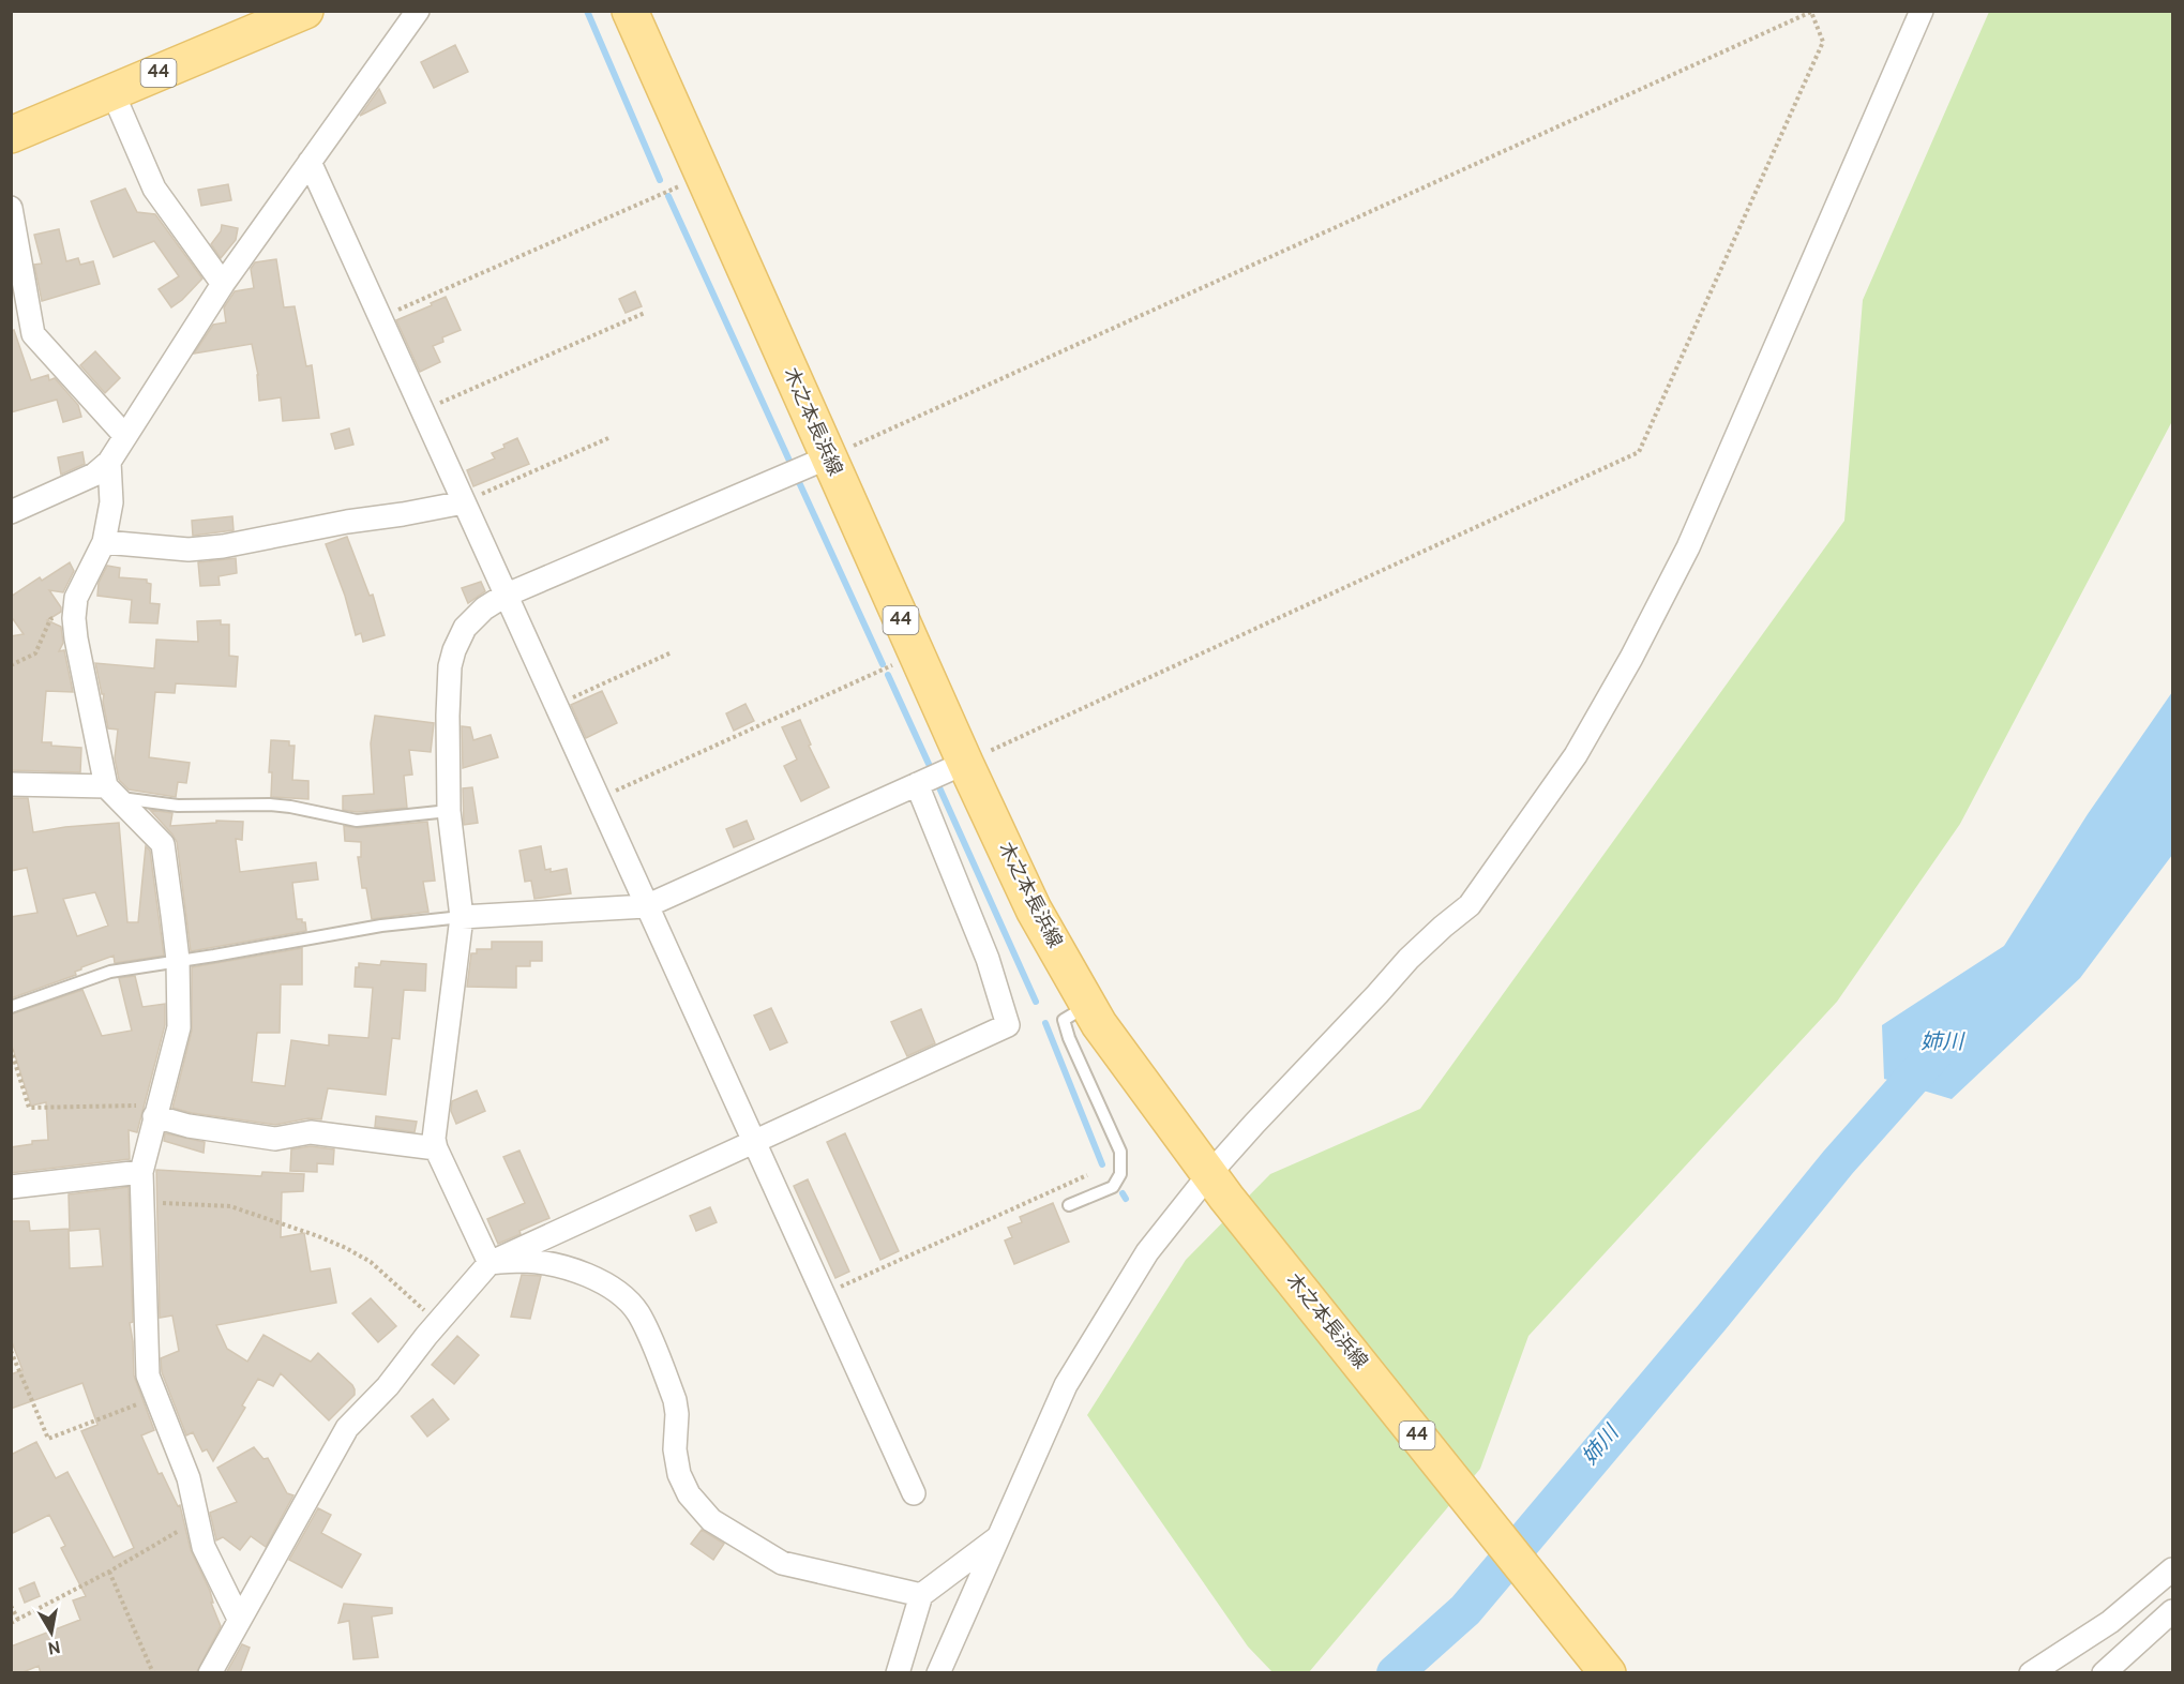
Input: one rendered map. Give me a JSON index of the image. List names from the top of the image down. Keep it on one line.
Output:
{"streets":{"main road":["44","木之本長浜線"]},"water":["姉川"],"north":"bottom"}
